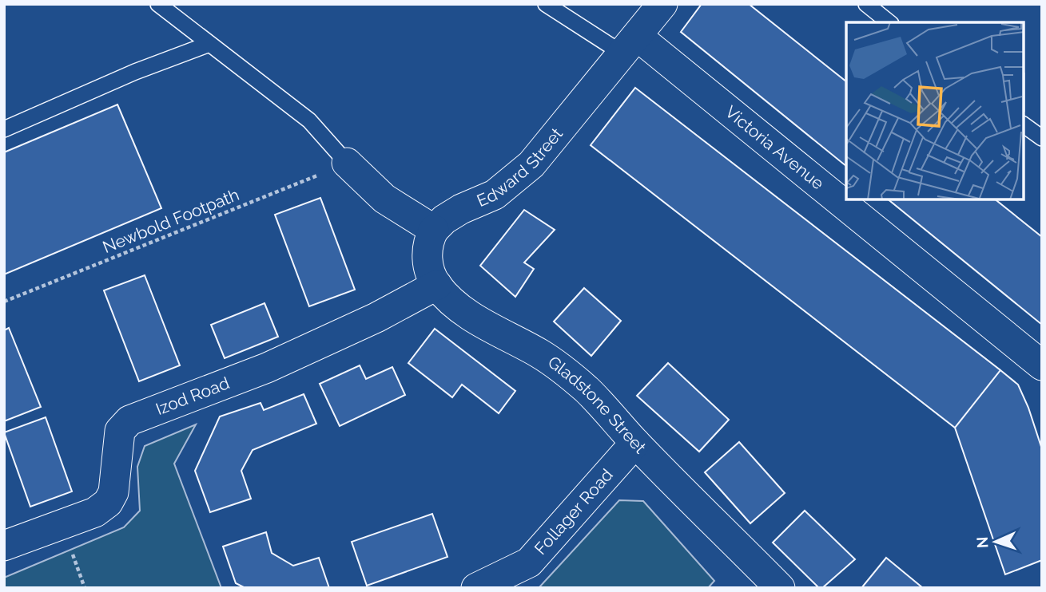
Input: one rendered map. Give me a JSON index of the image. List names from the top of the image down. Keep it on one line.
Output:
{"streets":{"street":["Victoria Avenue","Edward Street","Izod Road","Gladstone Street","Follager Road"],"path":["Newbold Footpath"]},"crossings":[["Victoria Avenue","Edward Street"],["Edward Street","Gladstone Street"],["Izod Road","Gladstone Street"],["Gladstone Street","Follager Road"]],"north":"left"}
